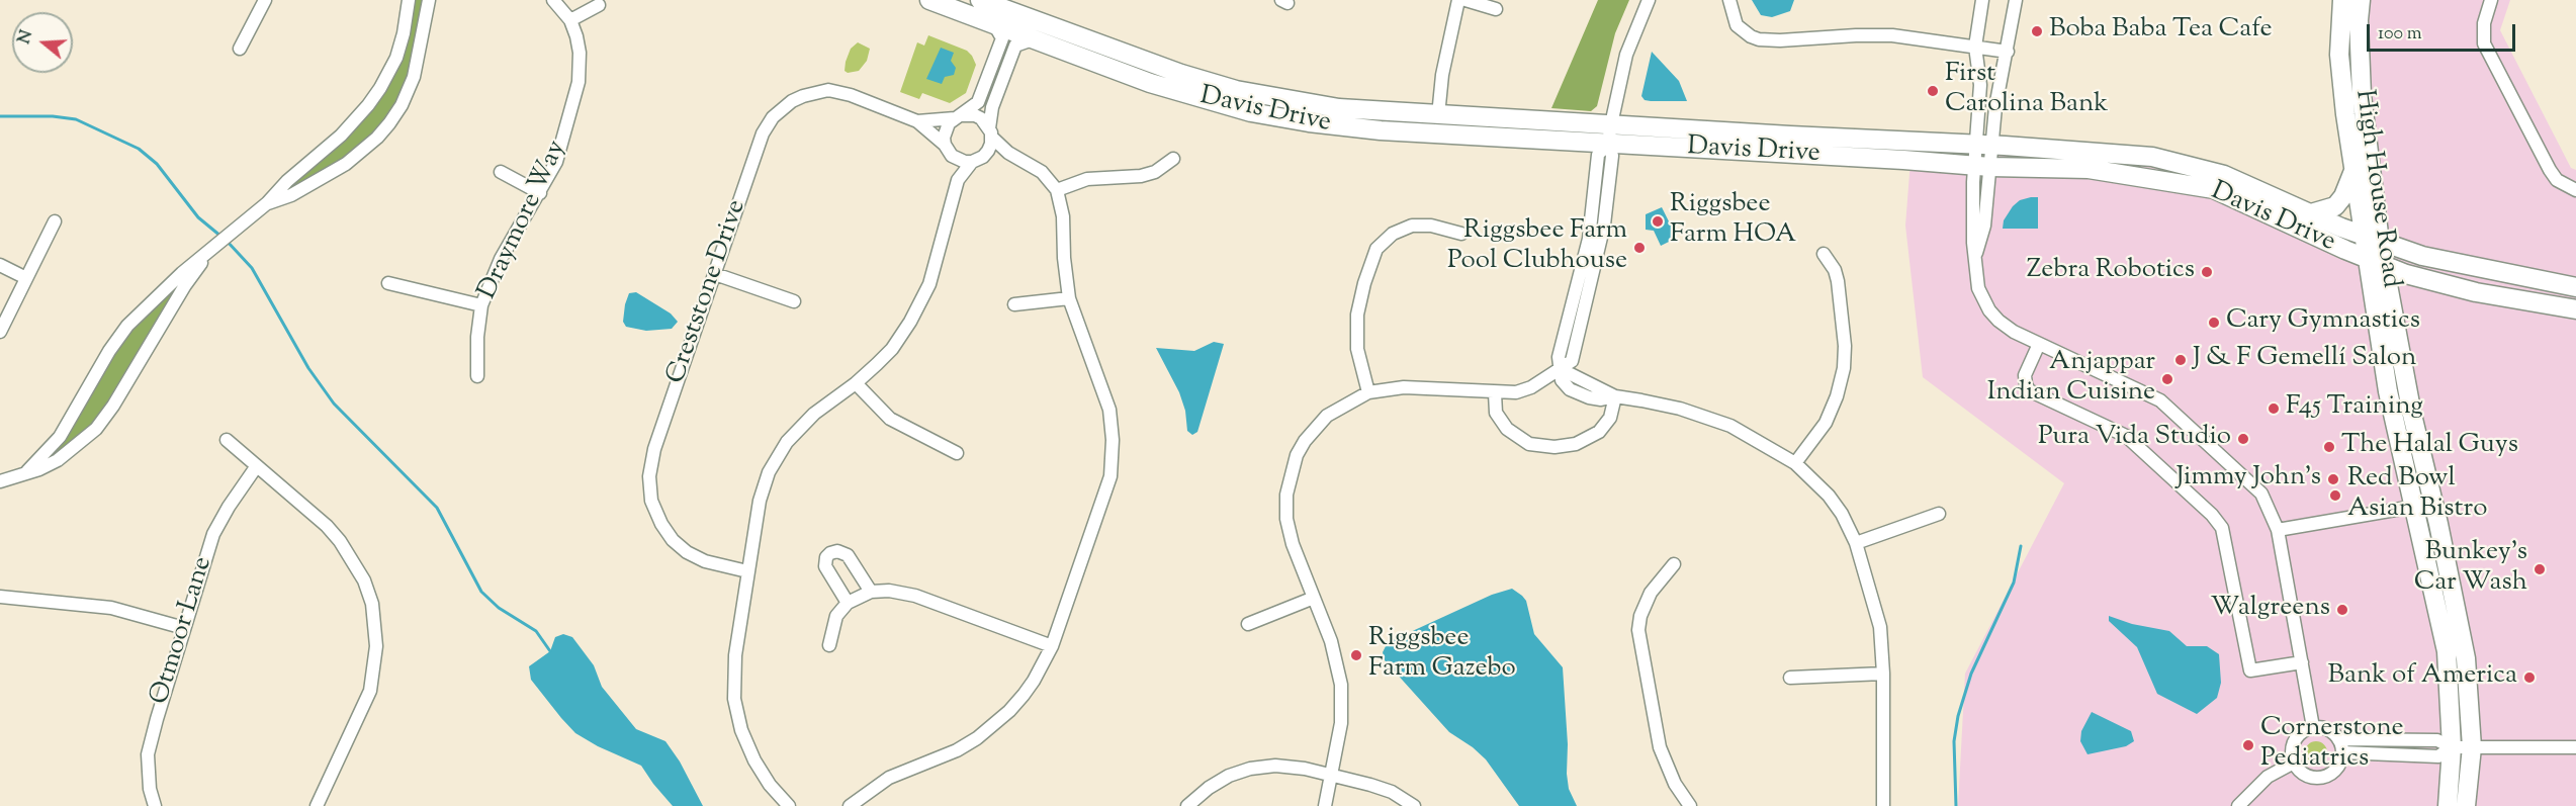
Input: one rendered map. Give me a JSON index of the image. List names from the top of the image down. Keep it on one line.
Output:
{"streets":{"main road":["Davis Drive","High House Road"],"street":["Draymore Way","Creststone Drive","Otmoor Lane"]},"crossings":[["Davis Drive","High House Road"]],"places":["Boba Baba Tea Cafe","First Carolina Bank","Riggsbee Farm HOA","Riggsbee Farm Pool Clubhouse","Zebra Robotics","Cary Gymnastics","J & F Gemellí Salon","Anjappar Indian Cuisine","F45 Training","Pura Vida Studio","The Halal Guys","Jimmy John's","Red Bowl Asian Bistro","Bunkey's Car Wash","Walgreens","Riggsbee Farm Gazebo","Bank of America","Cornerstone Pediatrics"],"scale_bar":"100 m","north":"left"}
